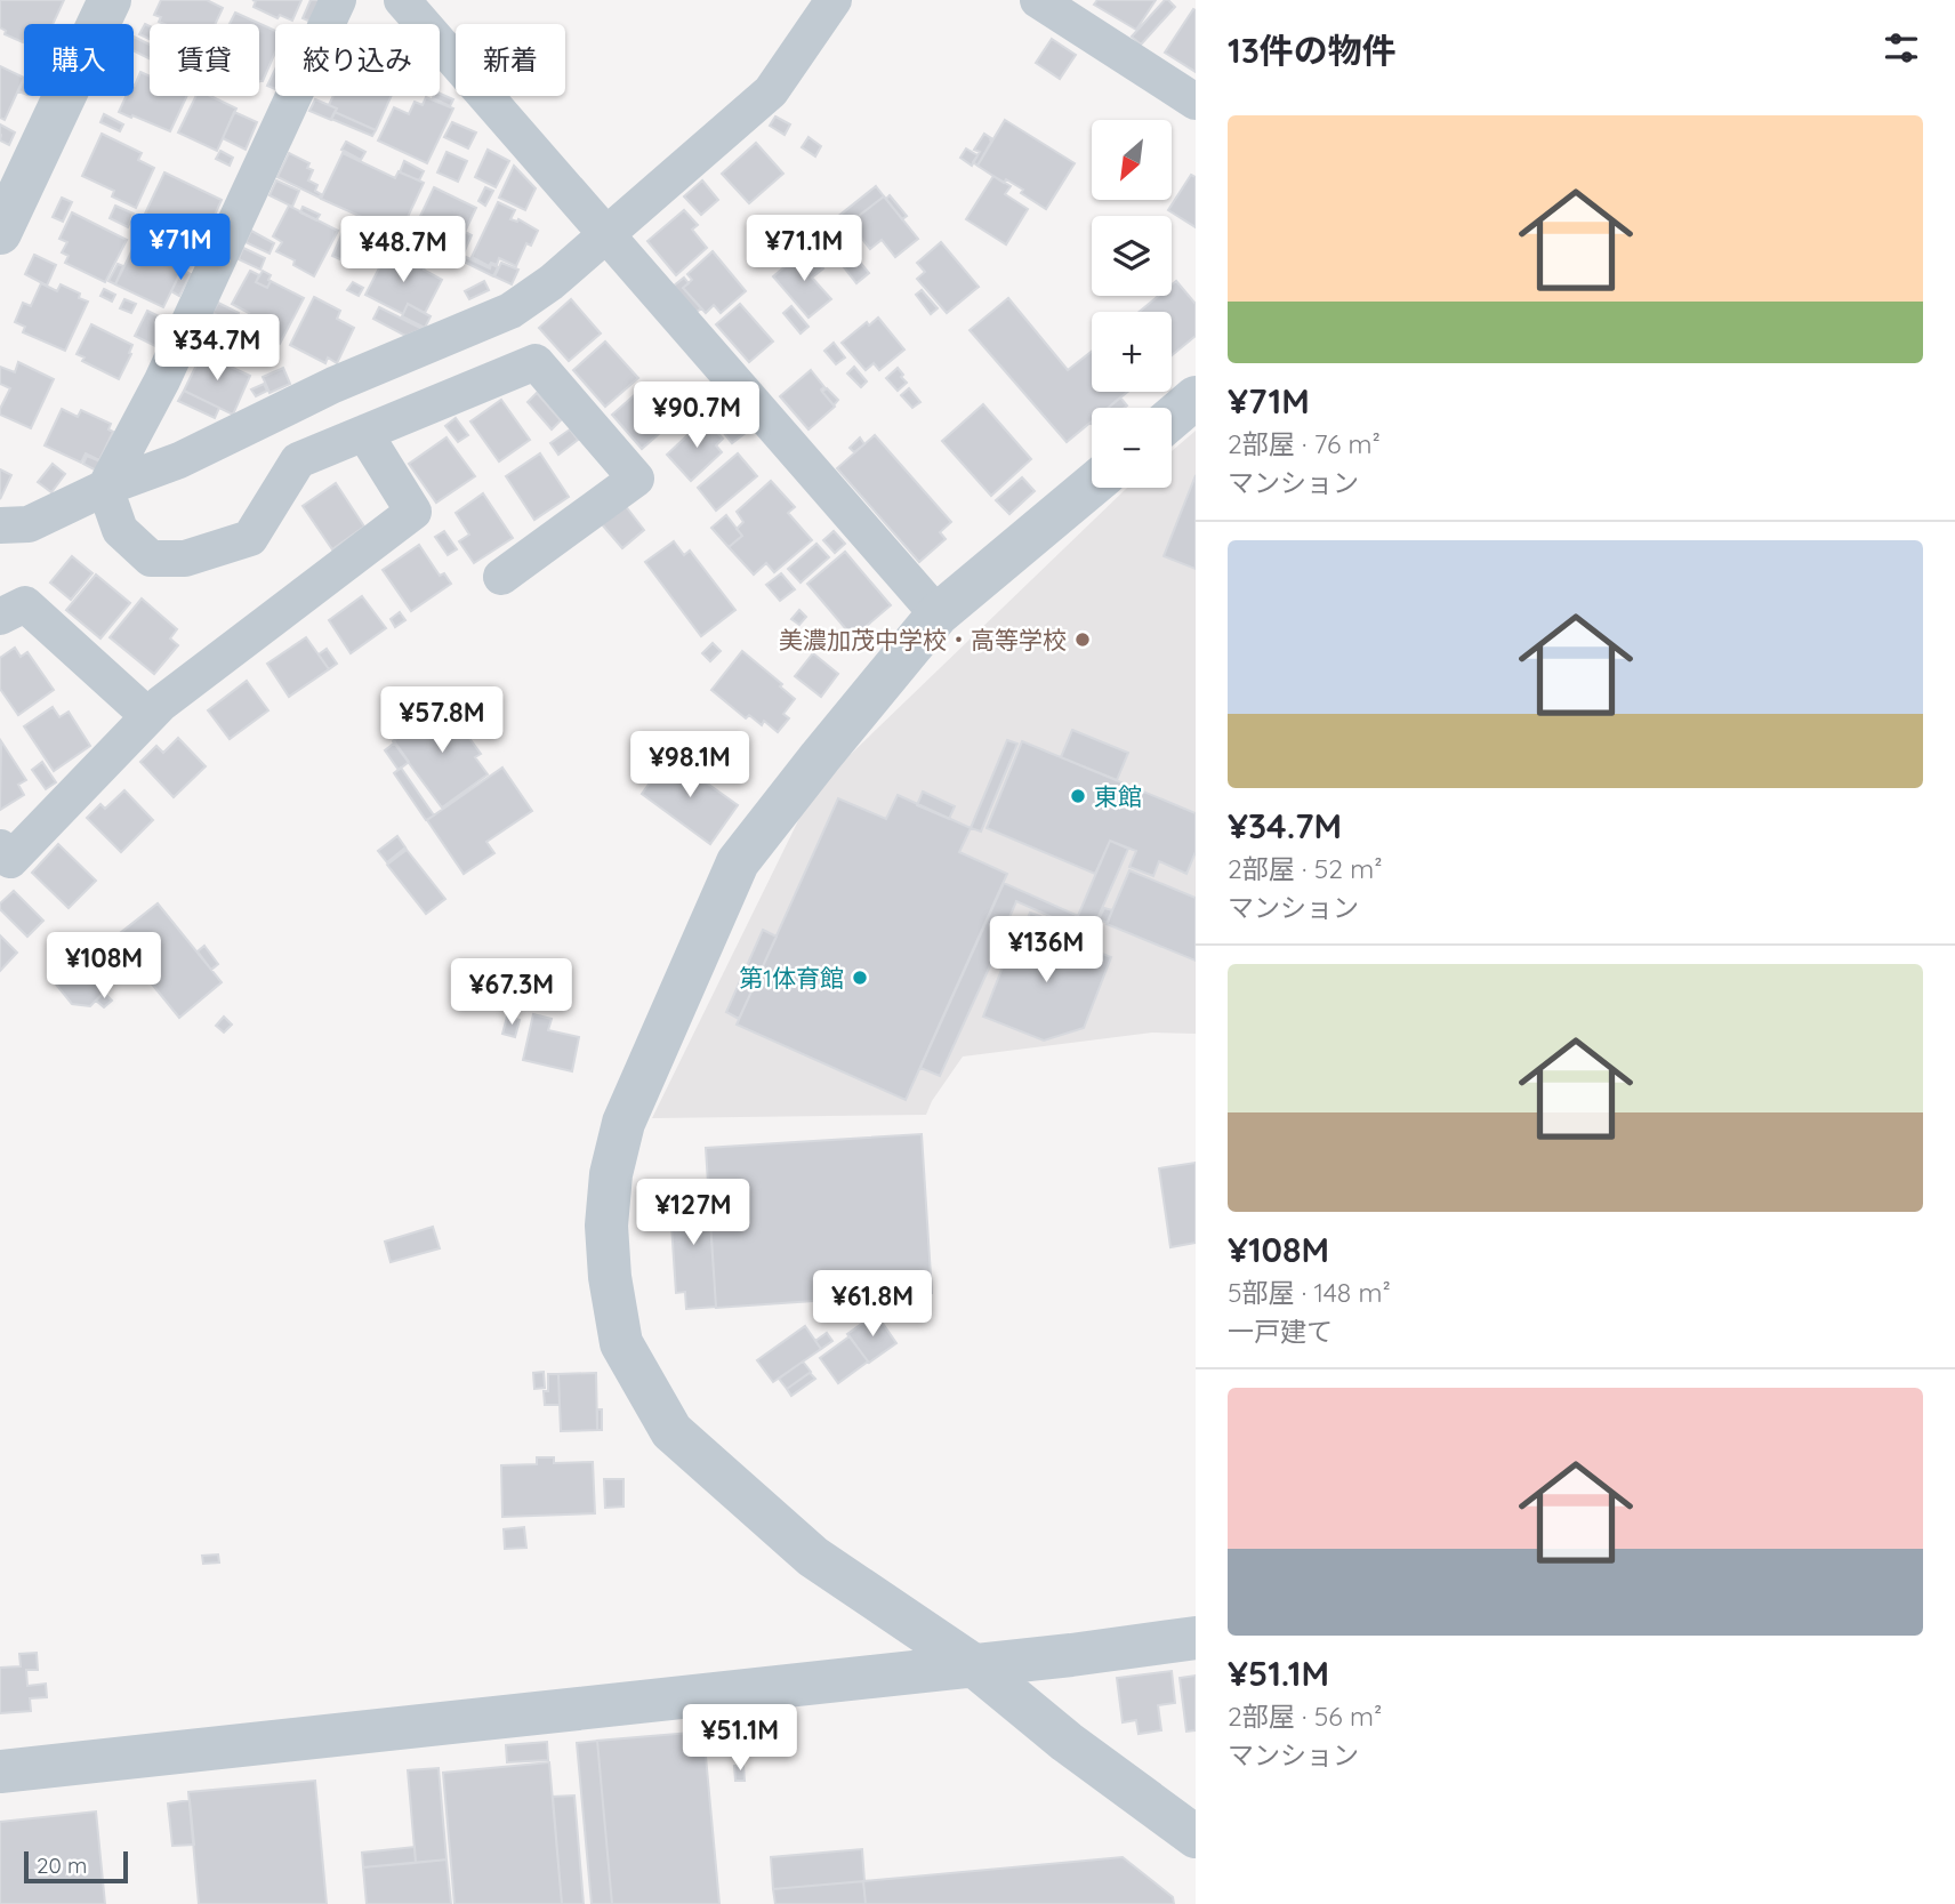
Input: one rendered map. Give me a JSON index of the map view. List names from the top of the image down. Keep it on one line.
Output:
{"places":["美濃加茂中学校・高等学校","東館","第1体育館"],"scale_bar":"20 m","north":"bottom left","page":{"heading":"13件の物件","chip":["購入","賃貸","絞り込み","新着"],"list":[{"name":"¥71M","note":"2部屋 · 76 m² · マンション"},{"name":"¥34.7M","note":"2部屋 · 52 m² · マンション"},{"name":"¥108M","note":"5部屋 · 148 m² · 一戸建て"},{"name":"¥51.1M","note":"2部屋 · 56 m² · マンション"}],"map_buttons":["+","−"],"price":["¥71M","¥71.1M","¥48.7M","¥34.7M","¥90.7M","¥57.8M","¥98.1M","¥136M","¥108M","¥67.3M","¥127M","¥61.8M","¥51.1M"],"scale":"20 m"}}
